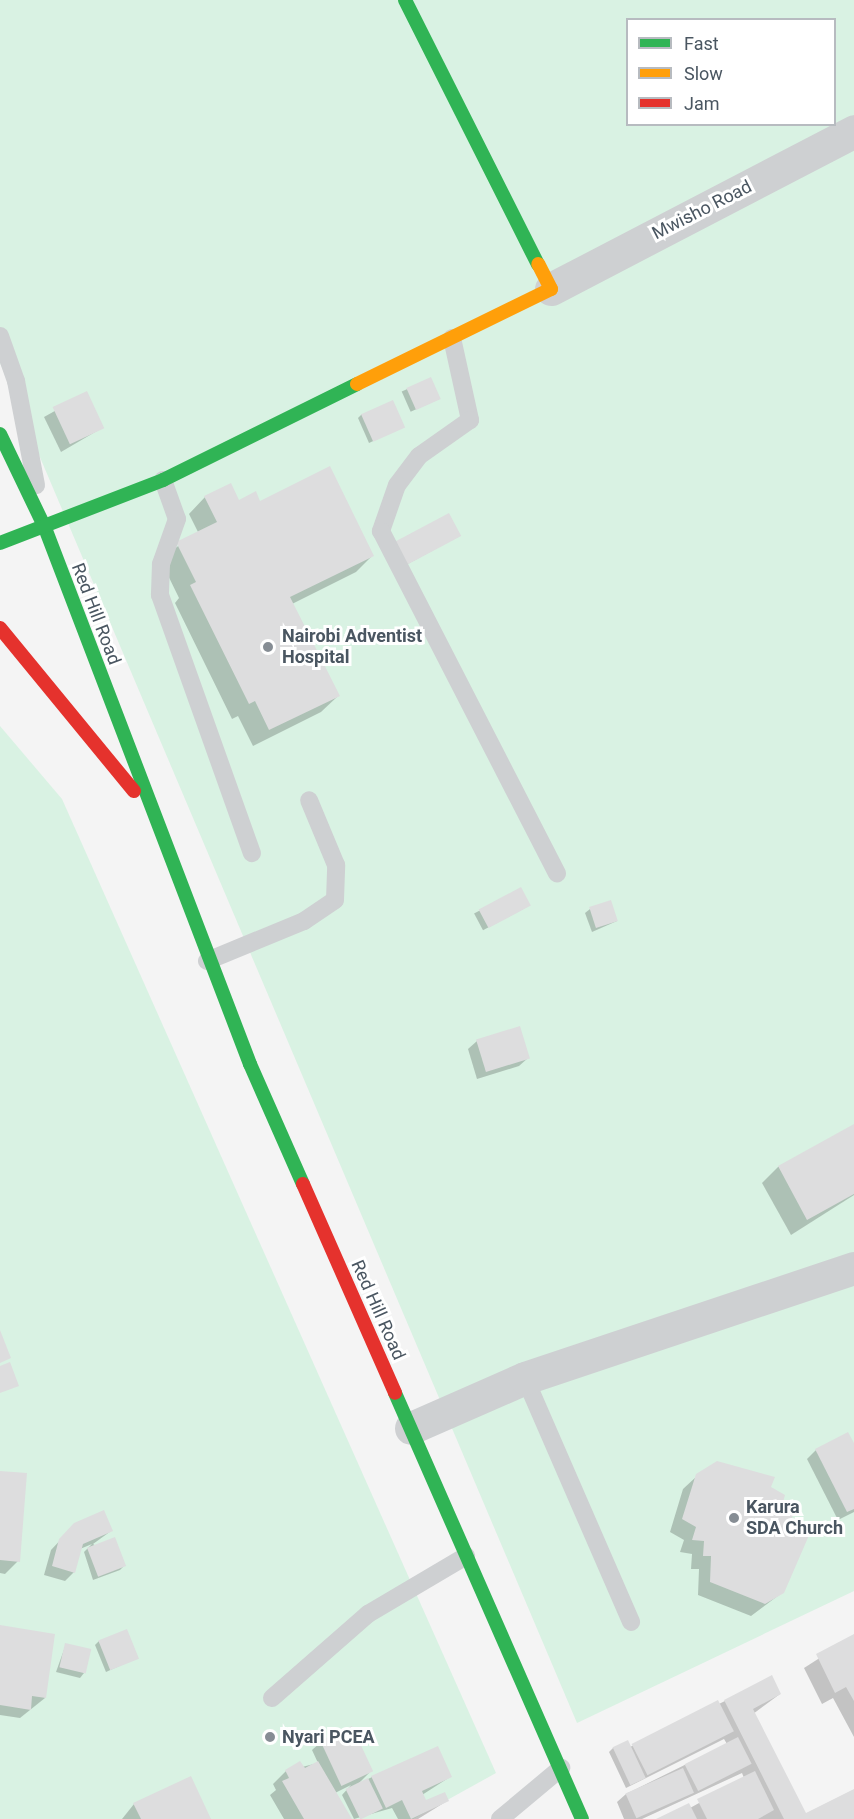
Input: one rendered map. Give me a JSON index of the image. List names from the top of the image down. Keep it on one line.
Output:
{"streets":{"street":["Mwisho Road","Red Hill Road"]},"places":["Nairobi Adventist Hospital","Karura SDA Church","Nyari PCEA"],"legend":["Fast","Slow","Jam"]}
